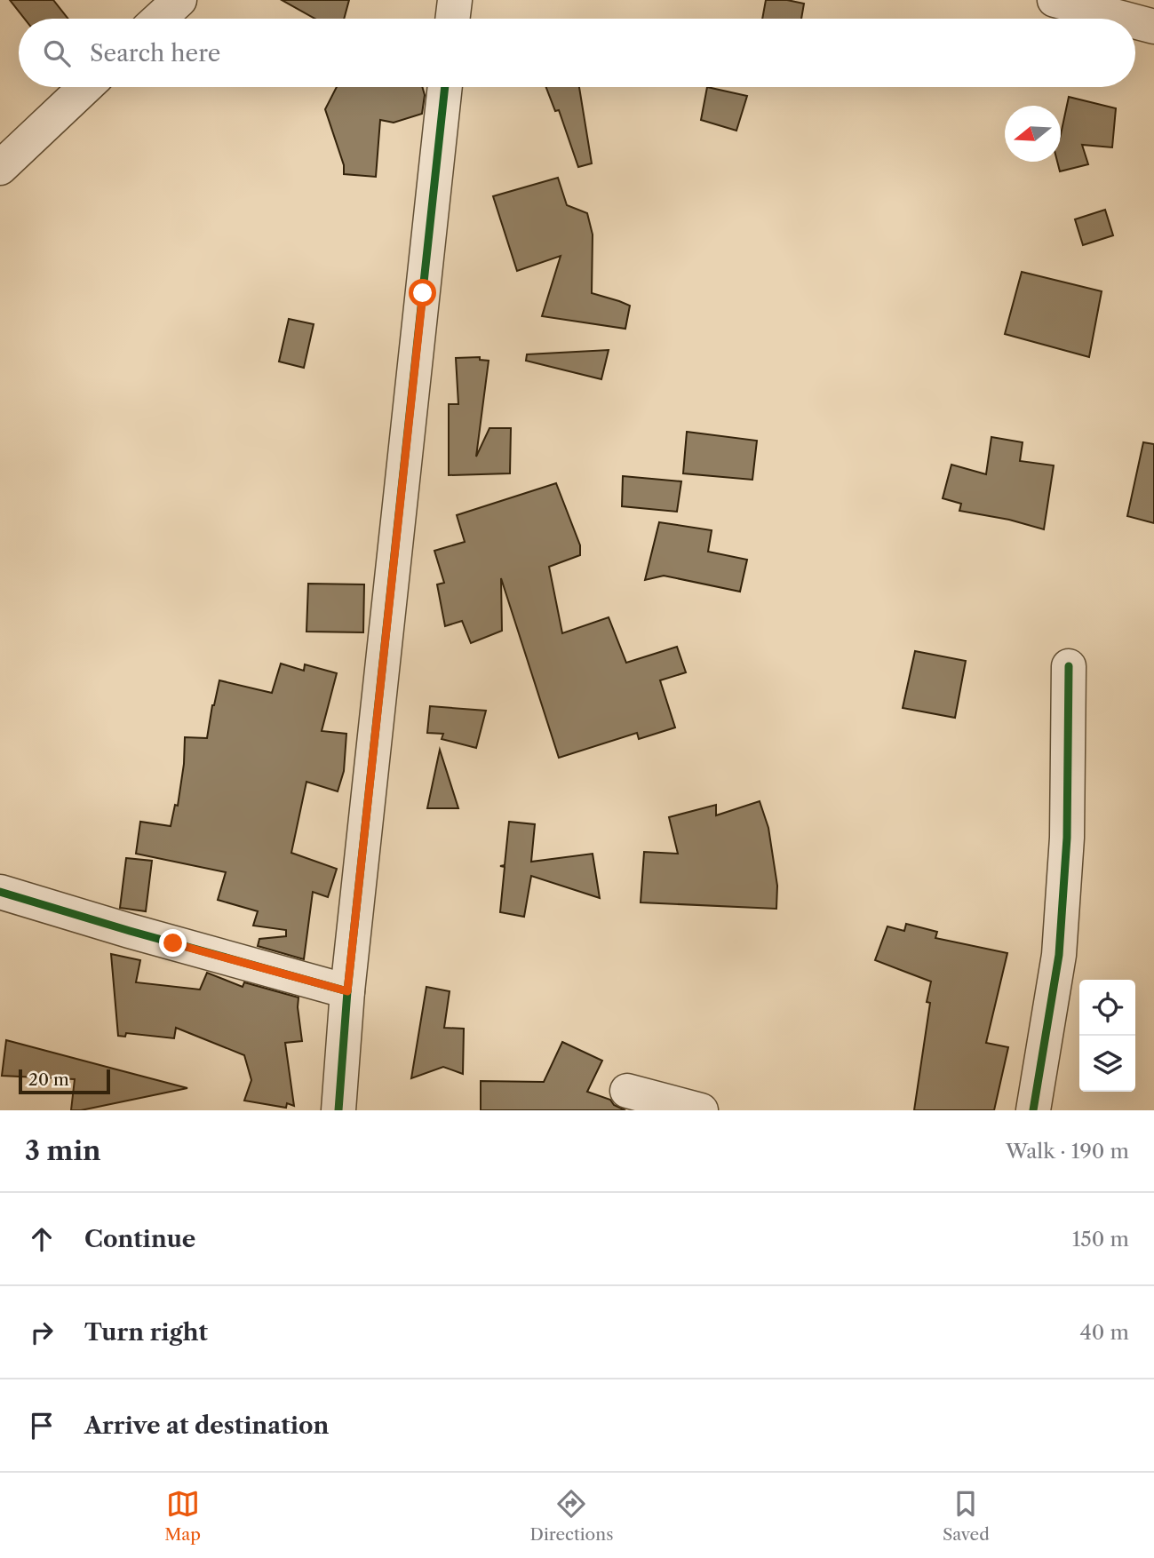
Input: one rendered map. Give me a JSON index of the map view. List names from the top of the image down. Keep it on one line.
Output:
{"scale_bar":"20 m","north":"left","page":{"search":"Search here","scale":"20 m","heading":["3 min","Walk · 190 m"],"list":[["Continue","150 m"],["Turn right","40 m"],"Arrive at destination"],"nav":["Map","Directions","Saved"]}}
